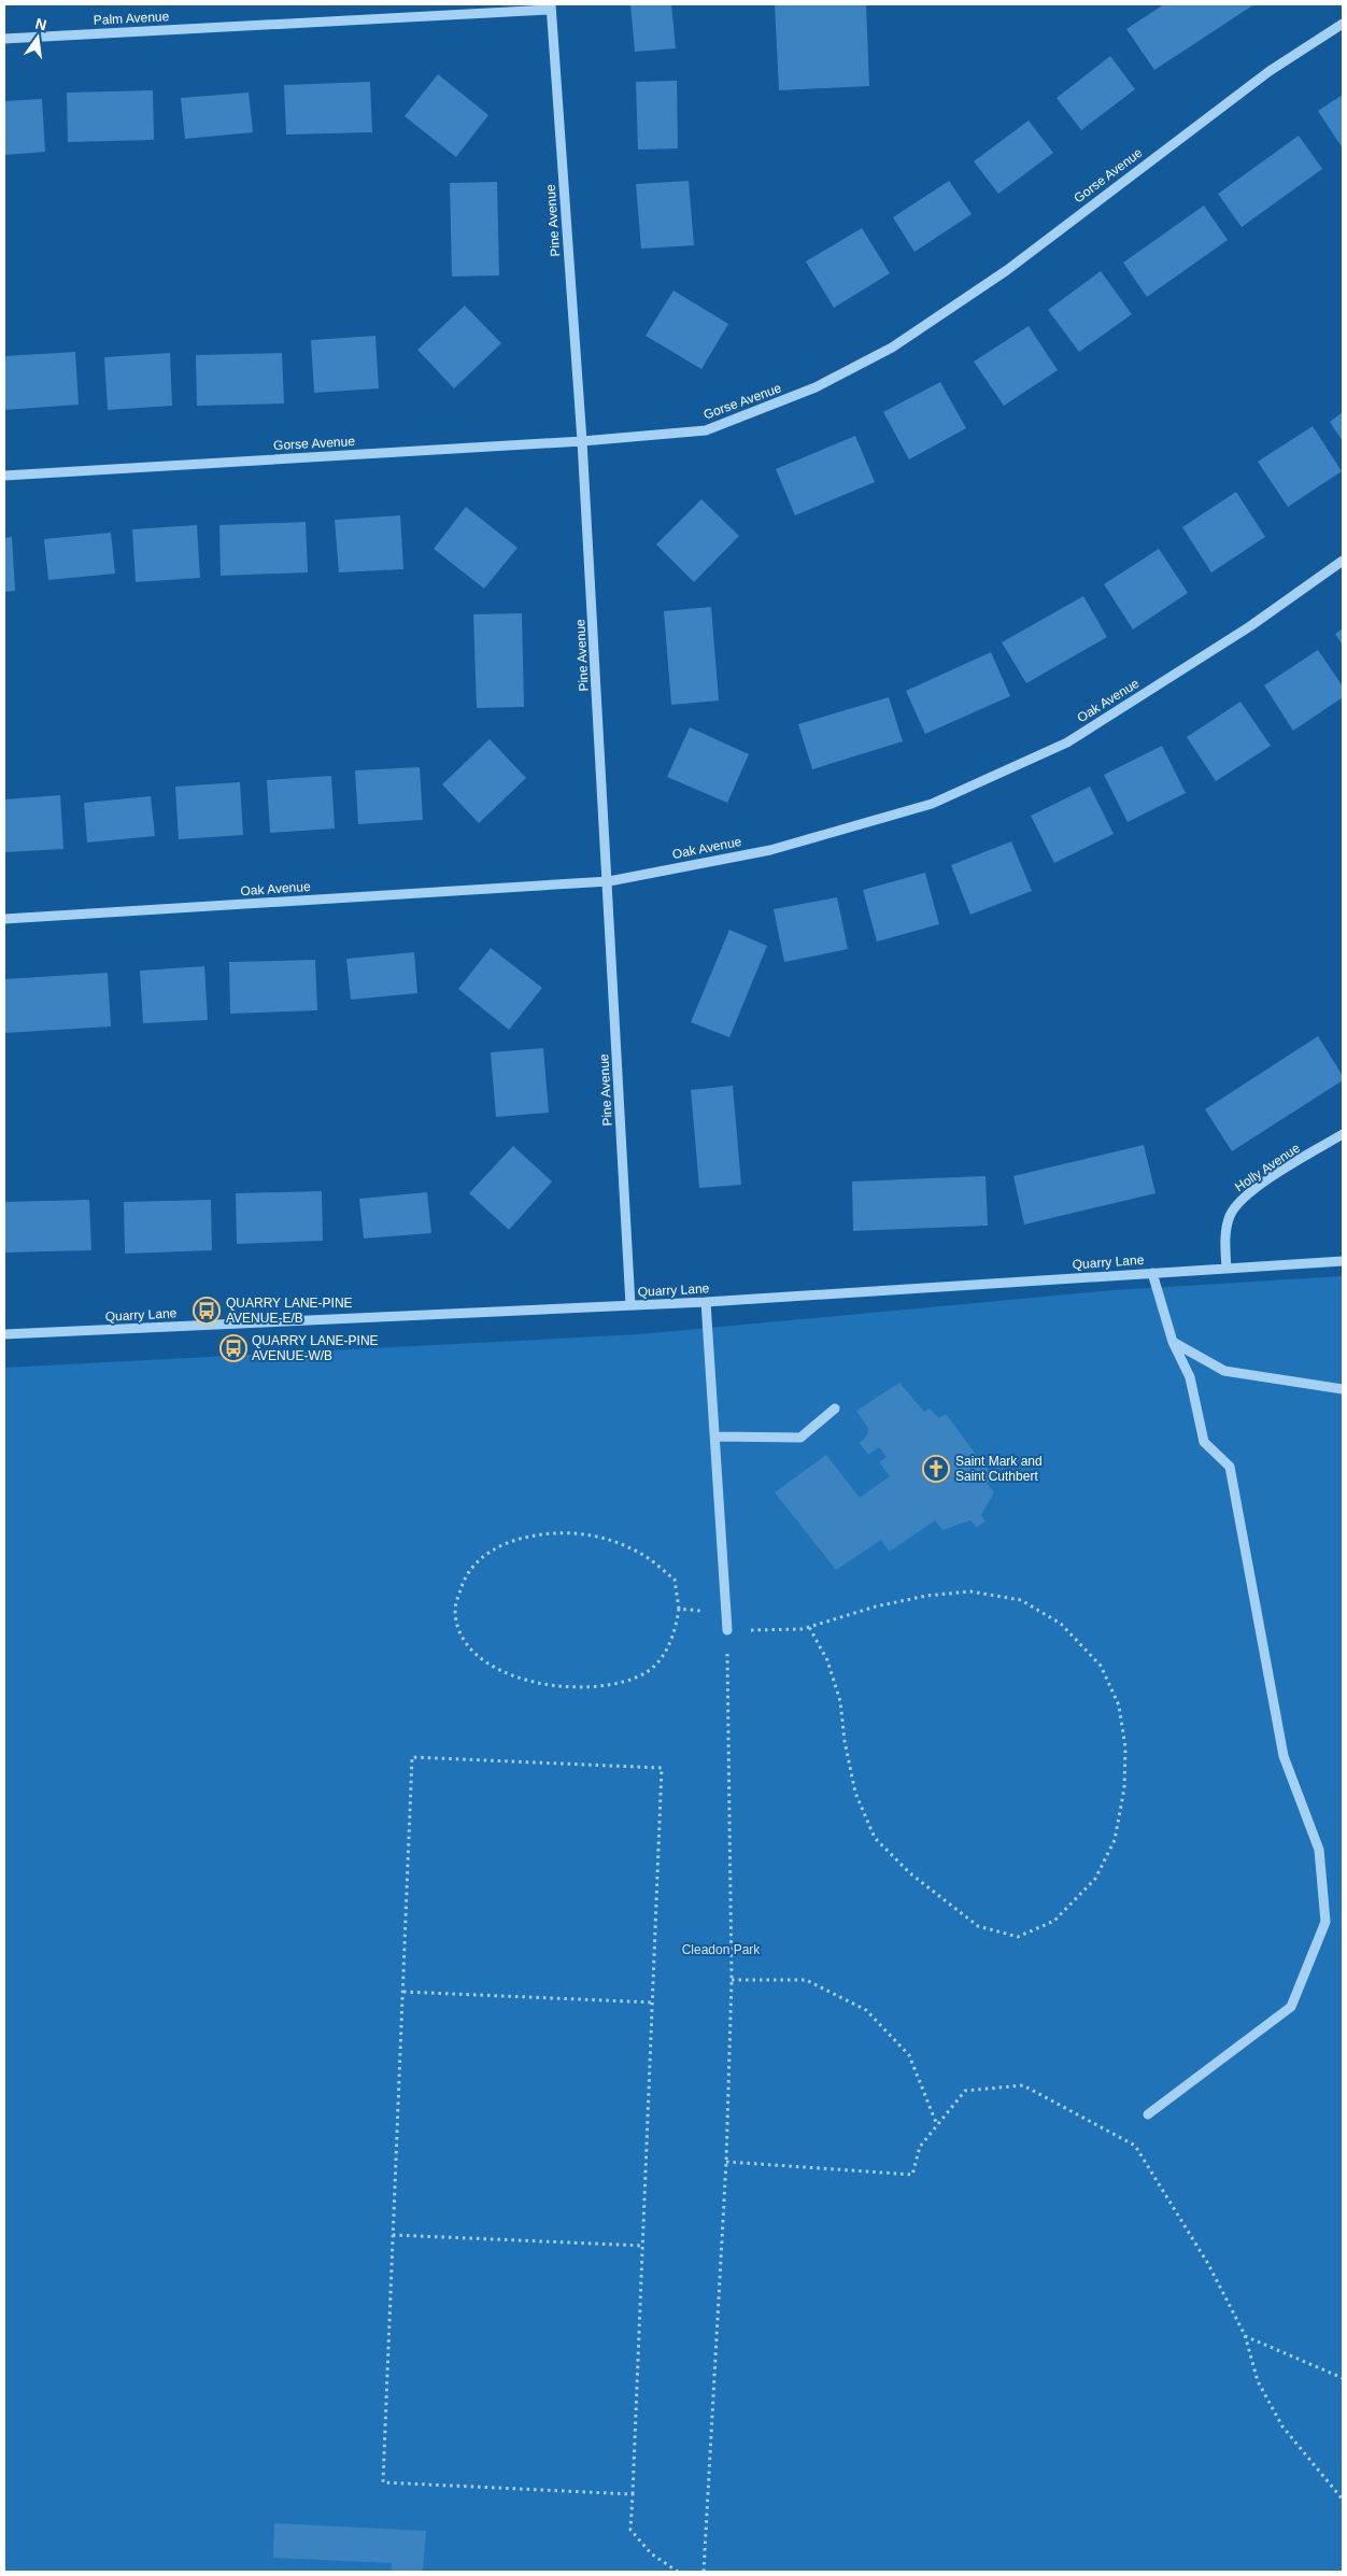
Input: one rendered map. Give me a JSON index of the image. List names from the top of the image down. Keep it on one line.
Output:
{"streets":{"street":["Palm Avenue","Gorse Avenue","Pine Avenue","Oak Avenue","Holly Avenue","Quarry Lane"]},"crossings":[["Palm Avenue","Pine Avenue"],["Gorse Avenue","Pine Avenue"],["Pine Avenue","Oak Avenue"],["Pine Avenue","Quarry Lane"],["Holly Avenue","Quarry Lane"]],"parks":["Cleadon Park"],"places":{"bus stop":["QUARRY LANE-PINE AVENUE-E/B","QUARRY LANE-PINE AVENUE-W/B"],"church":["Saint Mark and Saint Cuthbert"]},"north":"top"}
